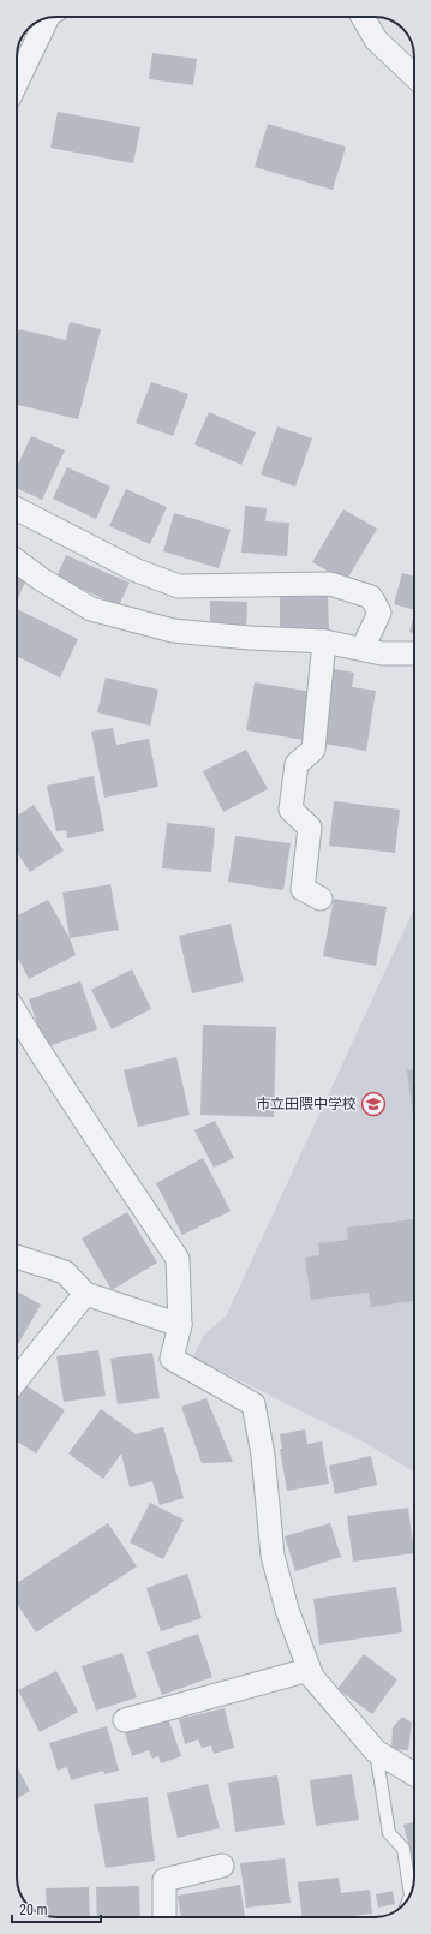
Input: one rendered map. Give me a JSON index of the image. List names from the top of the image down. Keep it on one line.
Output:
{"places":{"school or university":["市立田隈中学校"]},"scale_bar":"20 m"}
